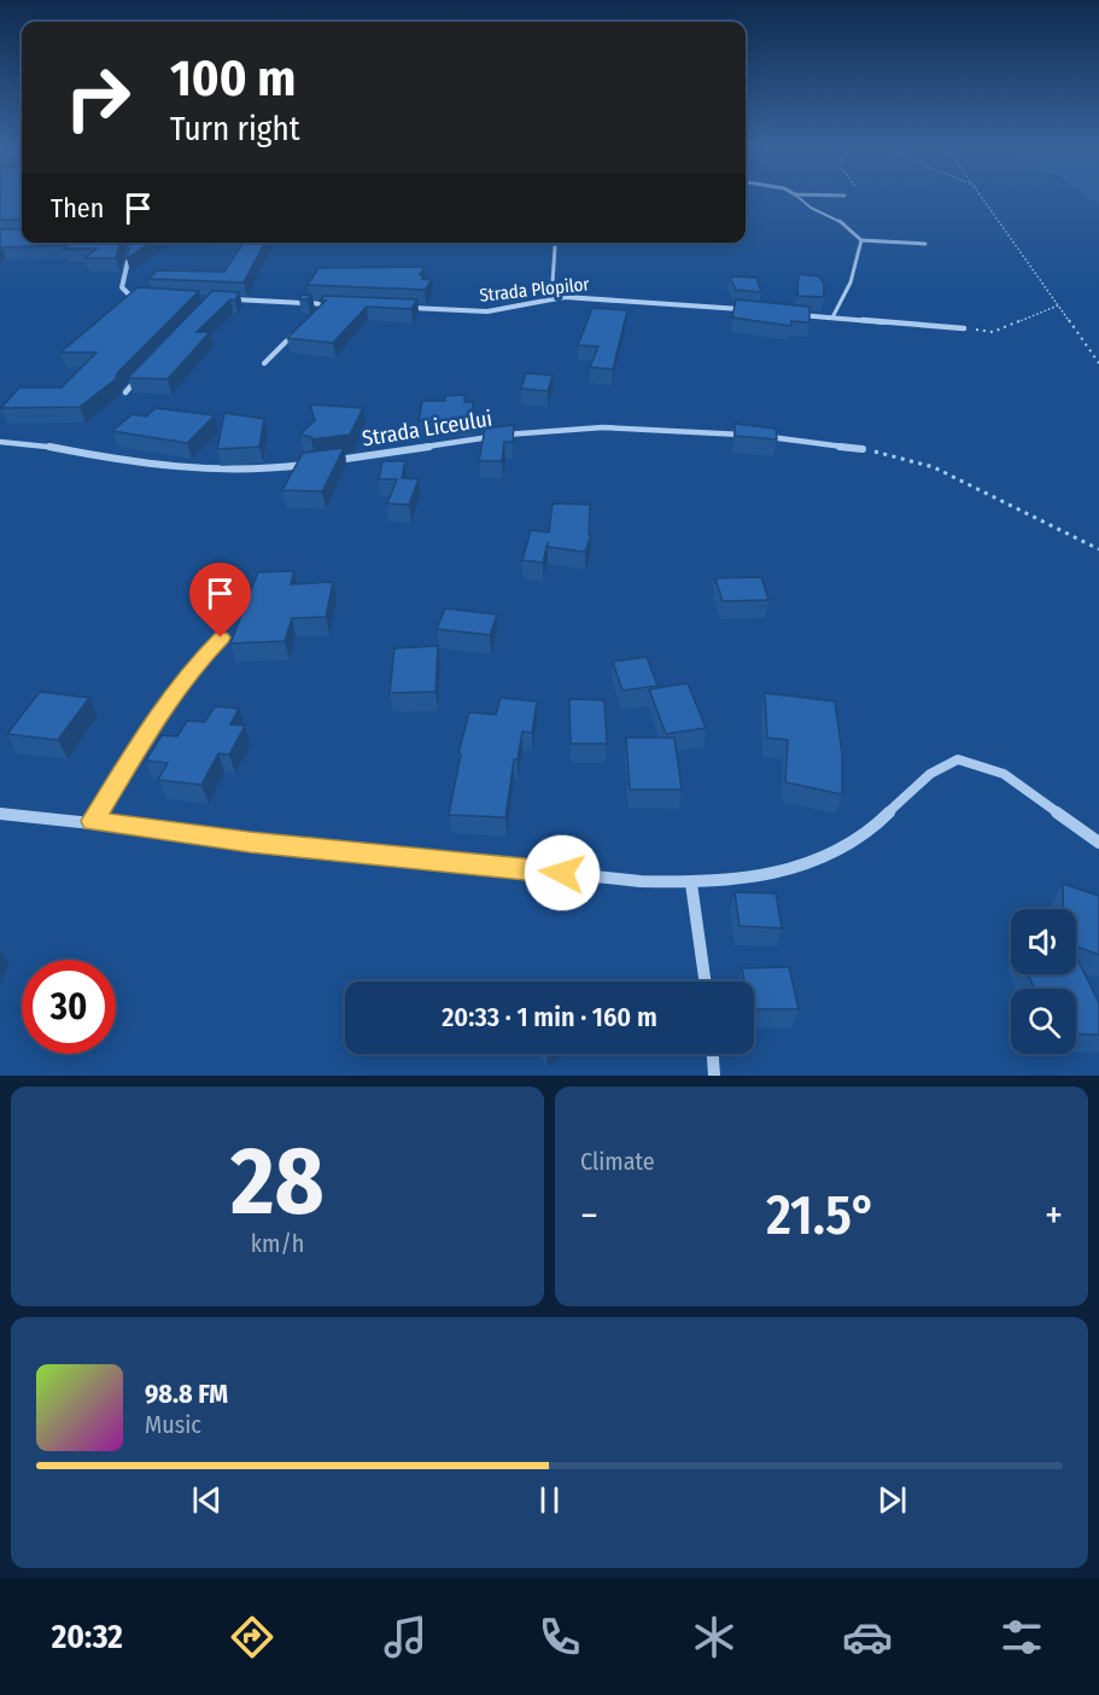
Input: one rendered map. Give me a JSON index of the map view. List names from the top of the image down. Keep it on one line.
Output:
{"streets":{"street":["Strada Plopilor","Strada Liceului"]},"page":{"turn":["100 m","Turn right"],"then":"Then","limit":"30","trip":"20:33 · 1 min · 160 m","tile":[["28","km/h"],"Climate"],"heat":["−","21.5°","+"],"song":["98.8 FM","Music"],"tabs":"20:32"}}
